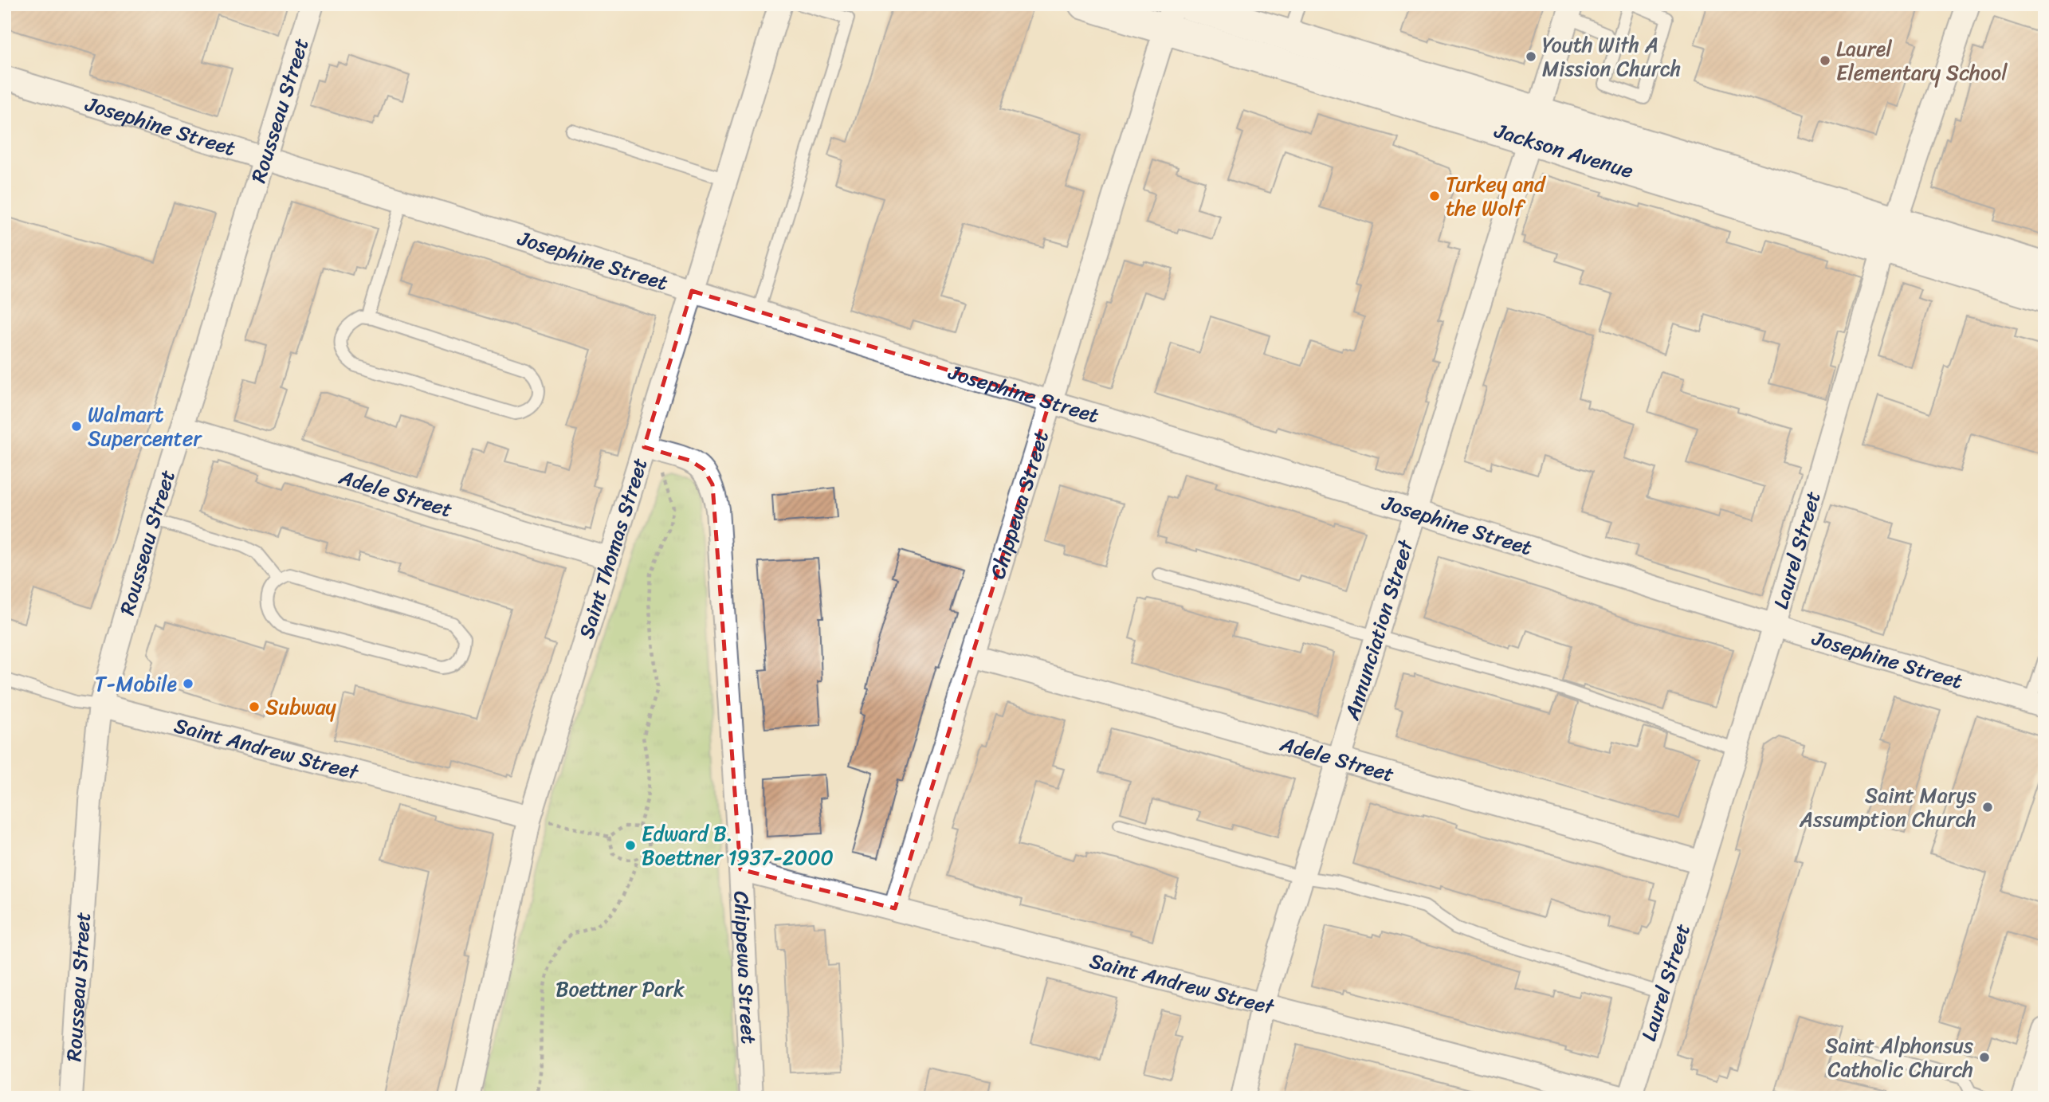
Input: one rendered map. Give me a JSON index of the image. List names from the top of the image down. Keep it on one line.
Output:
{"streets":{"street":["Rousseau Street","Josephine Street","Jackson Avenue","Adele Street","Chippewa Street","Saint Thomas Street","Laurel Street","Annunciation Street","Saint Andrew Street"]},"crossings":[["Rousseau Street","Josephine Street"],["Rousseau Street","Adele Street"],["Rousseau Street","Saint Andrew Street"],["Josephine Street","Chippewa Street"],["Josephine Street","Saint Thomas Street"],["Josephine Street","Laurel Street"],["Josephine Street","Annunciation Street"],["Jackson Avenue","Chippewa Street"],["Jackson Avenue","Laurel Street"],["Jackson Avenue","Annunciation Street"],["Adele Street","Chippewa Street"],["Adele Street","Saint Thomas Street"],["Adele Street","Laurel Street"],["Adele Street","Annunciation Street"],["Chippewa Street","Saint Thomas Street"],["Chippewa Street","Saint Andrew Street"],["Saint Thomas Street","Saint Andrew Street"],["Annunciation Street","Saint Andrew Street"]],"parks":["Boettner Park"],"places":["Youth With A Mission Church","Laurel Elementary School","Turkey and the Wolf","Walmart Supercenter","T-Mobile","Subway","Saint Marys Assumption Church","Edward B. Boettner 1937-2000","Saint Alphonsus Catholic Church"]}
